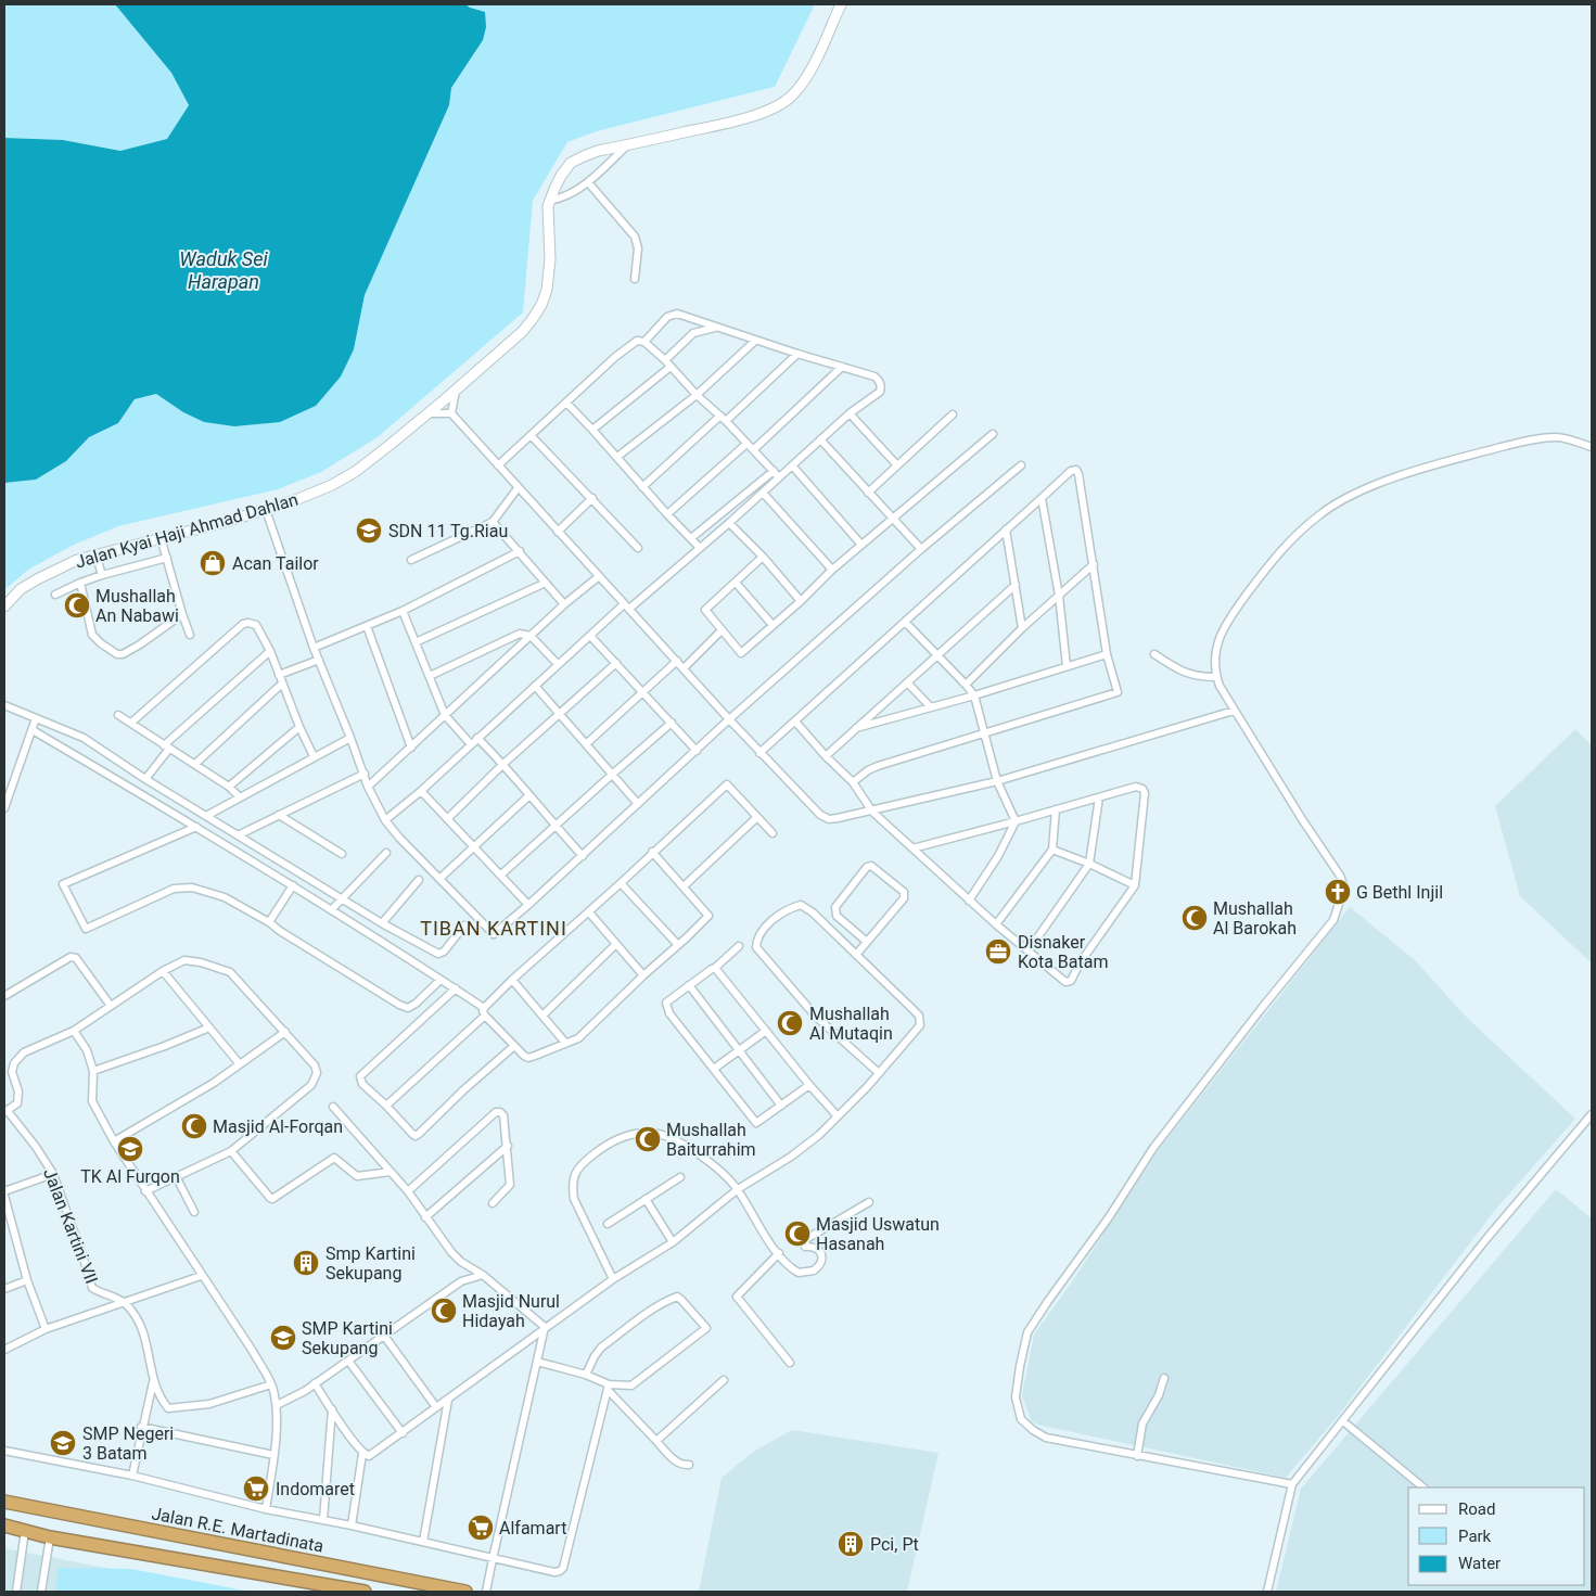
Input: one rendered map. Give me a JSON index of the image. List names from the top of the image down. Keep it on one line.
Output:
{"streets":{"highway":["Jalan R.E. Martadinata"],"main road":["Jalan Kyai Haji Ahmad Dahlan"],"street":["Jalan Kartini VII"]},"districts":["TIBAN KARTINI"],"water":["Waduk Sei Harapan"],"places":{"school or university":["SDN 11 Tg.Riau","TK Al Furqon","SMP Kartini Sekupang","SMP Negeri 3 Batam"],"shop":["Acan Tailor"],"mosque":["Mushallah An Nabawi","Mushallah Al Barokah","Mushallah Al Mutaqin","Masjid Al-Forqan","Mushallah Baiturrahim","Masjid Uswatun Hasanah","Masjid Nurul Hidayah"],"church":["G Bethl Injil"],"office":["Disnaker Kota Batam"],"building":["Smp Kartini Sekupang","Pci, Pt"],"supermarket":["Indomaret","Alfamart"]},"legend":["Road","Park","Water"]}
